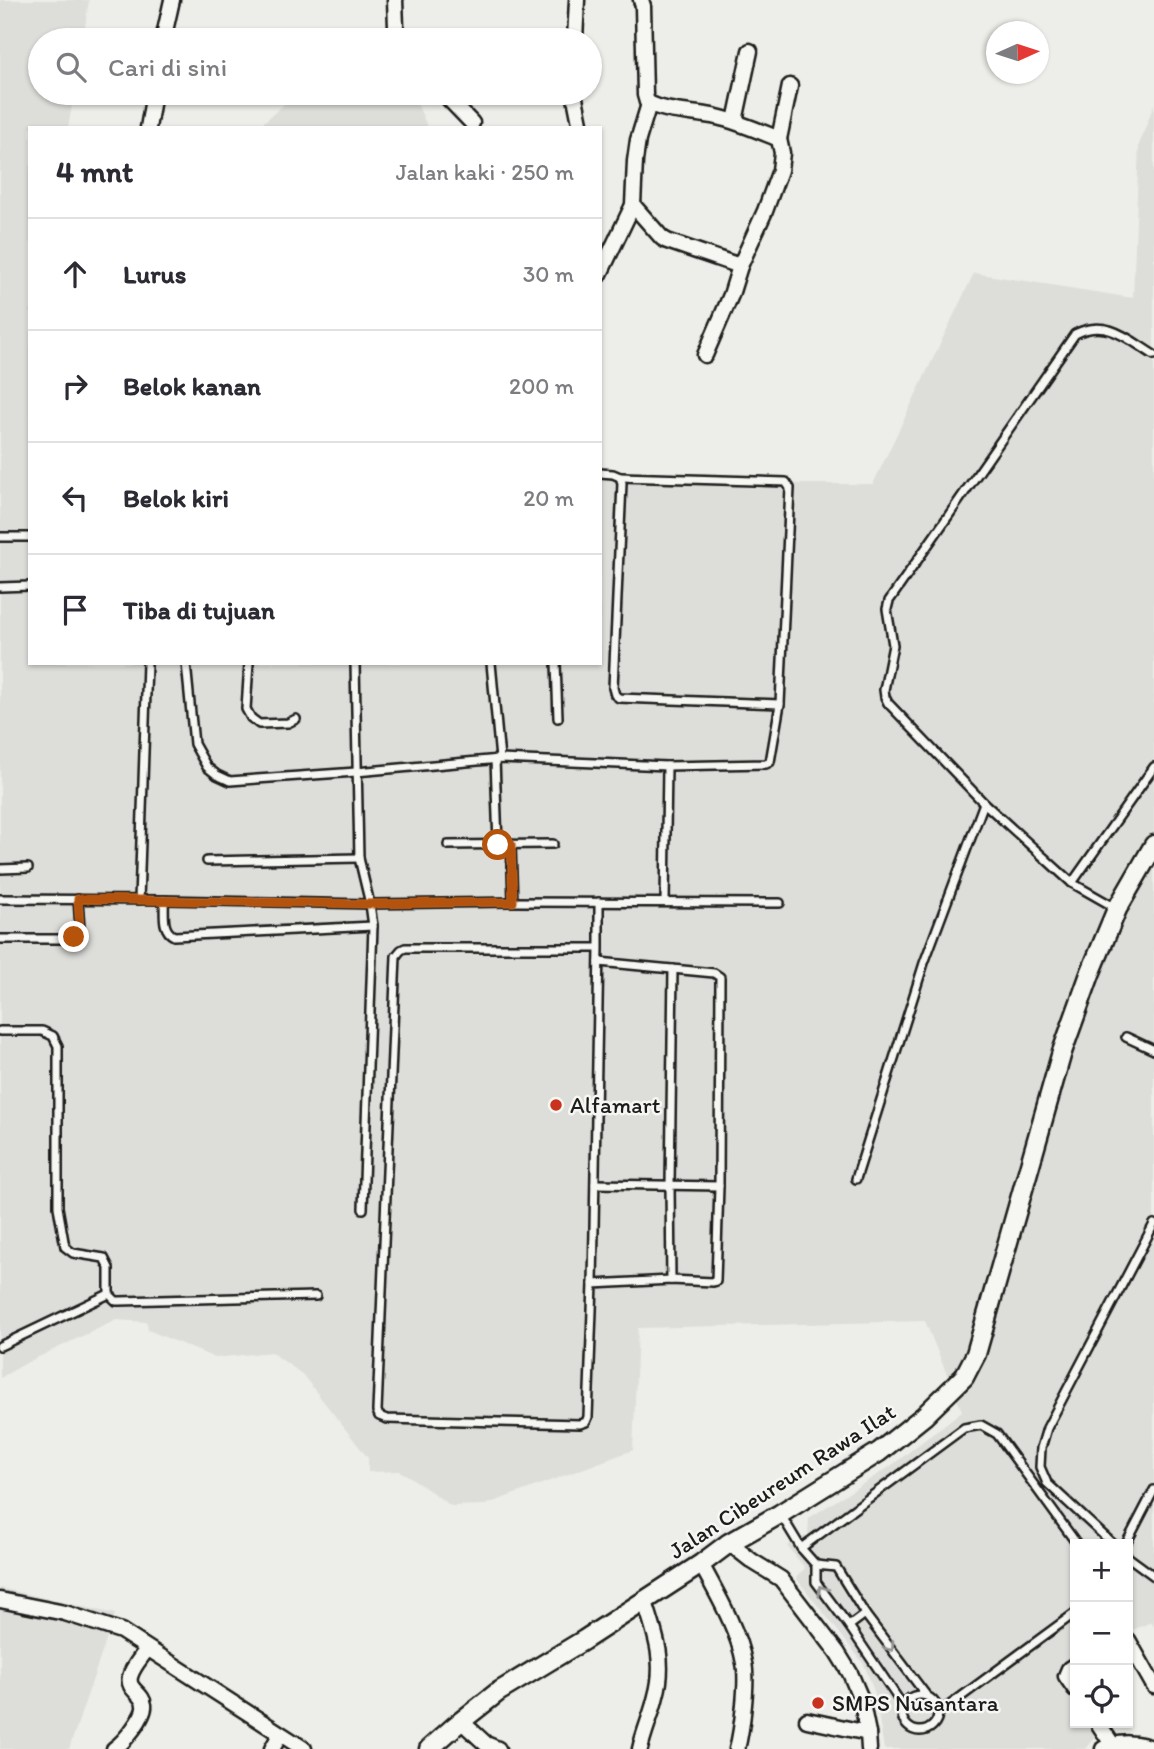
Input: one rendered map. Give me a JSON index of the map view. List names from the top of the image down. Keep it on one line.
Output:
{"streets":{"street":["Jalan Cibeureum Rawa Ilat"]},"places":["Alfamart","SMPS Nusantara"],"north":"right","page":{"search":"Cari di sini","heading":["4 mnt","Jalan kaki · 250 m"],"list":[["Lurus","30 m"],["Belok kanan","200 m"],["Belok kiri","20 m"],"Tiba di tujuan"],"map_buttons":["+","−"]}}
